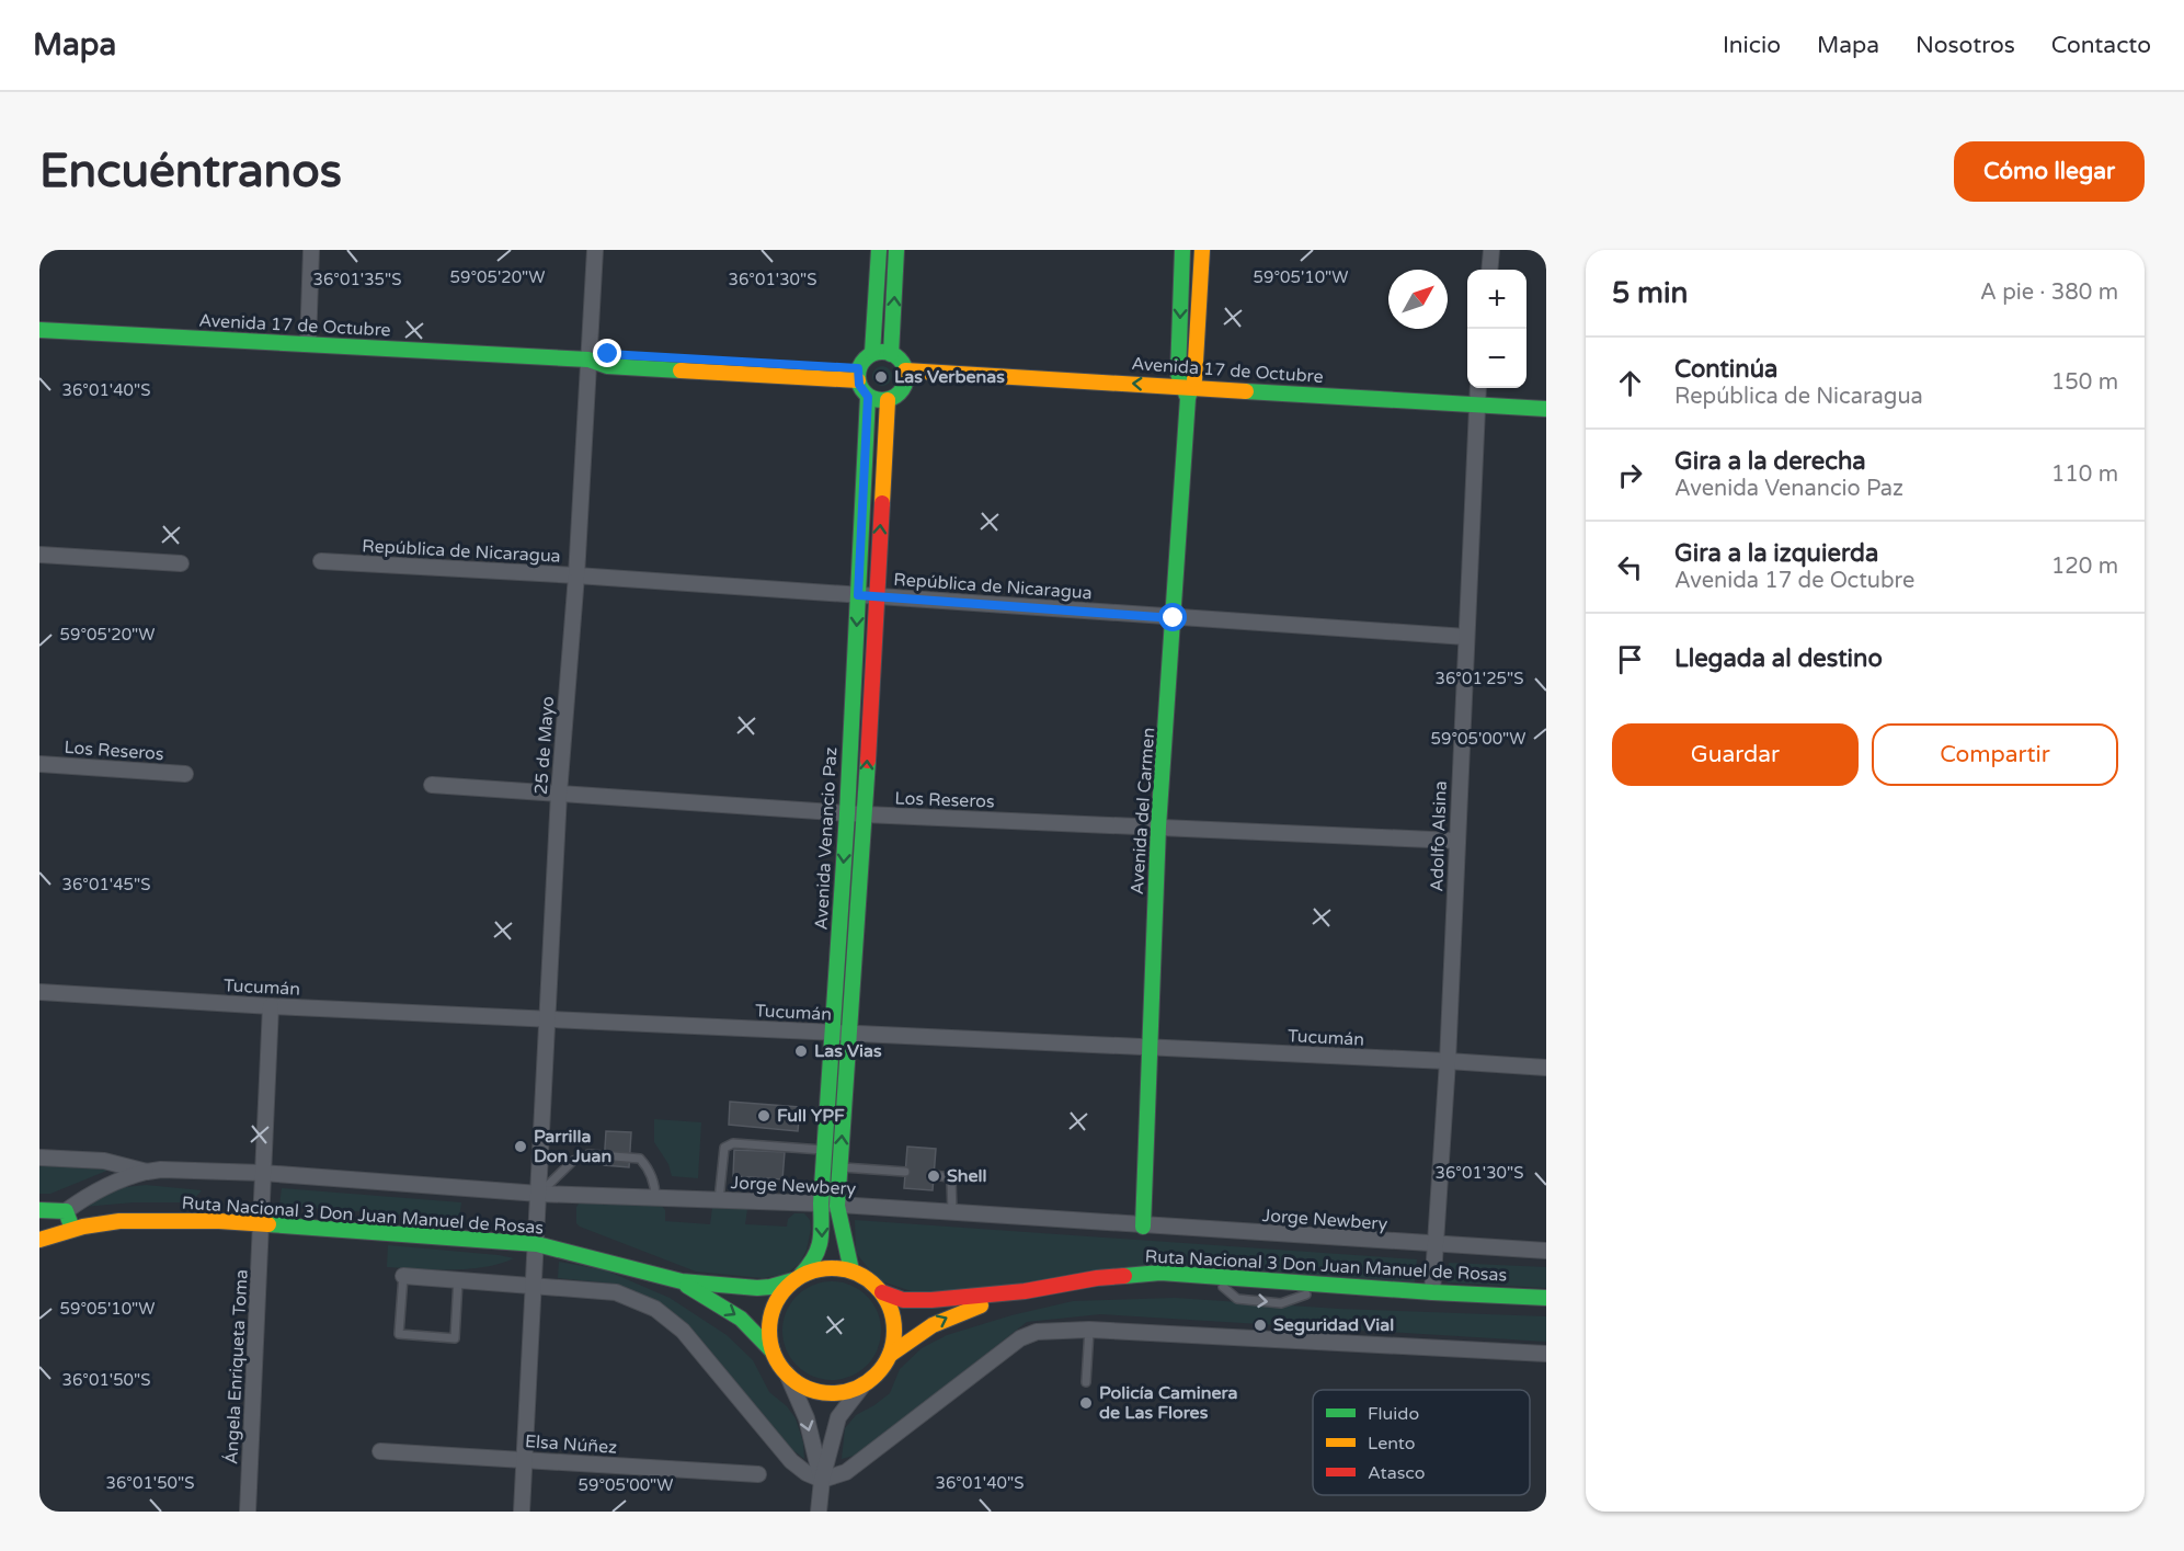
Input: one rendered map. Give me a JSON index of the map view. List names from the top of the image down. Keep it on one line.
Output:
{"streets":{"main road":["Avenida 17 de Octubre","Avenida del Carmen","Avenida Venancio Paz","Ruta Nacional 3 Don Juan Manuel de Rosas"],"street":["República de Nicaragua","25 de Mayo","Los Reseros","Adolfo Alsina","Tucumán","Jorge Newbery","Ángela Enriqueta Toma","Elsa Núñez"]},"crossings":[["Avenida 17 de Octubre","25 de Mayo"],["Avenida 17 de Octubre","Avenida del Carmen"],["Avenida 17 de Octubre","Adolfo Alsina"],["Avenida 17 de Octubre","Avenida Venancio Paz"],["República de Nicaragua","25 de Mayo"],["República de Nicaragua","Avenida del Carmen"],["República de Nicaragua","Adolfo Alsina"],["República de Nicaragua","Avenida Venancio Paz"],["25 de Mayo","Los Reseros"],["25 de Mayo","Tucumán"],["25 de Mayo","Jorge Newbery"],["25 de Mayo","Ruta Nacional 3 Don Juan Manuel de Rosas"],["25 de Mayo","Elsa Núñez"],["Los Reseros","Avenida del Carmen"],["Los Reseros","Adolfo Alsina"],["Los Reseros","Avenida Venancio Paz"],["Avenida del Carmen","Tucumán"],["Avenida del Carmen","Jorge Newbery"],["Adolfo Alsina","Tucumán"],["Adolfo Alsina","Jorge Newbery"],["Adolfo Alsina","Ruta Nacional 3 Don Juan Manuel de Rosas"],["Avenida Venancio Paz","Tucumán"],["Avenida Venancio Paz","Jorge Newbery"],["Avenida Venancio Paz","Ruta Nacional 3 Don Juan Manuel de Rosas"],["Tucumán","Ángela Enriqueta Toma"],["Jorge Newbery","Ángela Enriqueta Toma"],["Ruta Nacional 3 Don Juan Manuel de Rosas","Ángela Enriqueta Toma"]],"places":["Las Verbenas","Las Vias","Full YPF","Parrilla Don Juan","Shell","Seguridad Vial","Policía Caminera de Las Flores"],"legend":["Fluido","Lento","Atasco"],"north":"top right","page":{"header":"Mapa","nav":["Inicio","Mapa","Nosotros","Contacto"],"buttons":["Cómo llegar",["Guardar","Compartir"]],"title":"Encuéntranos","heading":["5 min","A pie · 380 m"],"map_buttons":["+","−"],"list":[["Continúa","República de Nicaragua","150 m"],["Gira a la derecha","Avenida Venancio Paz","110 m"],["Gira a la izquierda","Avenida 17 de Octubre","120 m"],"Llegada al destino"]},"coordinates":["59°05'20\"W","59°05'10\"W","36°01'35\"S","36°01'30\"S","36°01'40\"S","36°01'25\"S","59°05'00\"W","36°01'45\"S","36°01'50\"S"]}
